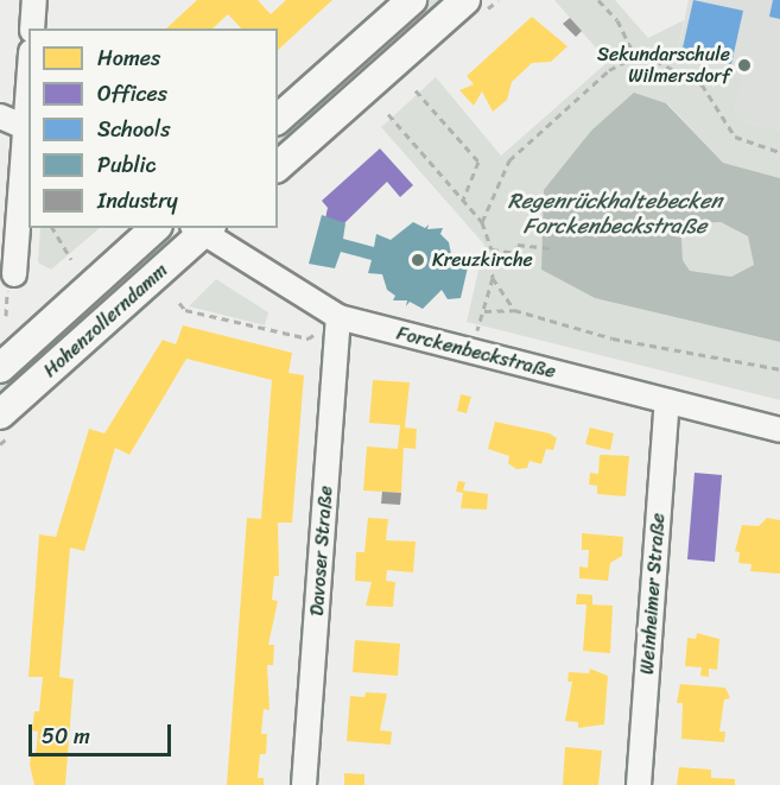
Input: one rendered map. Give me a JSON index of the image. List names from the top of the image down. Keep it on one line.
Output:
{"streets":{"main road":["Hohenzollerndamm"],"street":["Forckenbeckstraße","Davoser Straße","Weinheimer Straße"]},"crossings":[["Hohenzollerndamm","Forckenbeckstraße"],["Forckenbeckstraße","Davoser Straße"],["Forckenbeckstraße","Weinheimer Straße"]],"water":["Regenrückhaltebecken Forckenbeckstraße"],"places":["Sekundarschule Wilmersdorf","Kreuzkirche"],"legend":["Homes","Offices","Schools","Public","Industry"],"scale_bar":"50 m"}
